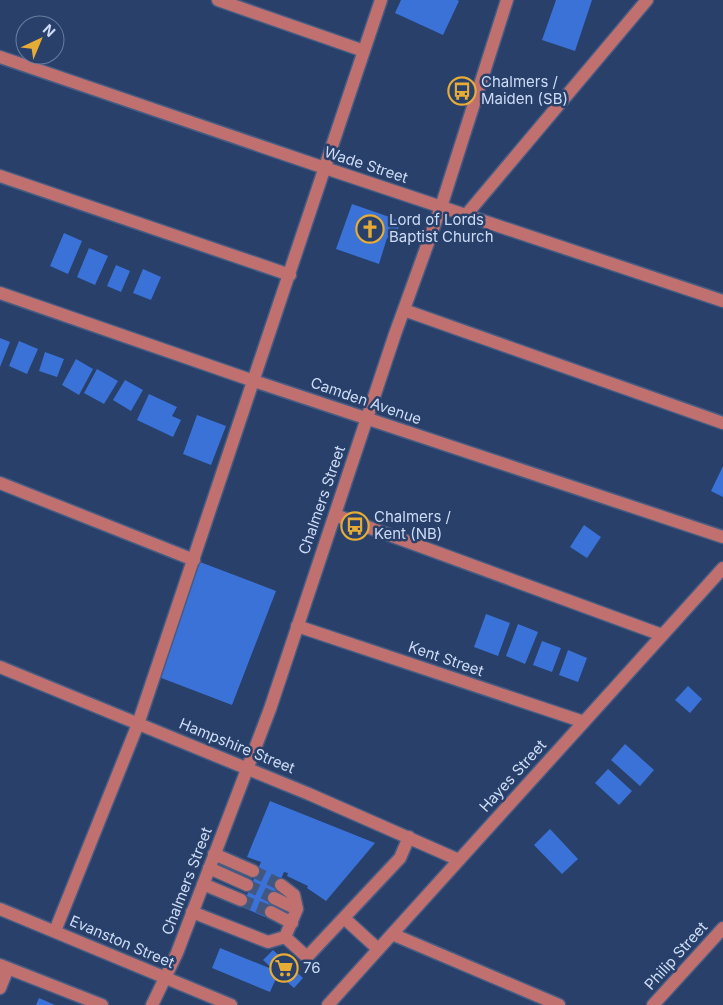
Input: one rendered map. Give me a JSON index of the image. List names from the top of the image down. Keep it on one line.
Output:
{"streets":{"street":["Wade Street","Camden Avenue","Chalmers Street","Kent Street","Hampshire Street","Hayes Street","Evanston Street","Philip Street"]},"crossings":[["Wade Street","Chalmers Street"],["Camden Avenue","Chalmers Street"],["Chalmers Street","Kent Street"],["Chalmers Street","Hampshire Street"],["Chalmers Street","Evanston Street"],["Kent Street","Hayes Street"],["Hampshire Street","Hayes Street"]],"places":{"bus stop":["Chalmers / Maiden (SB)","Chalmers / Kent (NB)"],"church":["Lord of Lords Baptist Church"],"supermarket":["76"]},"north":"top right"}
